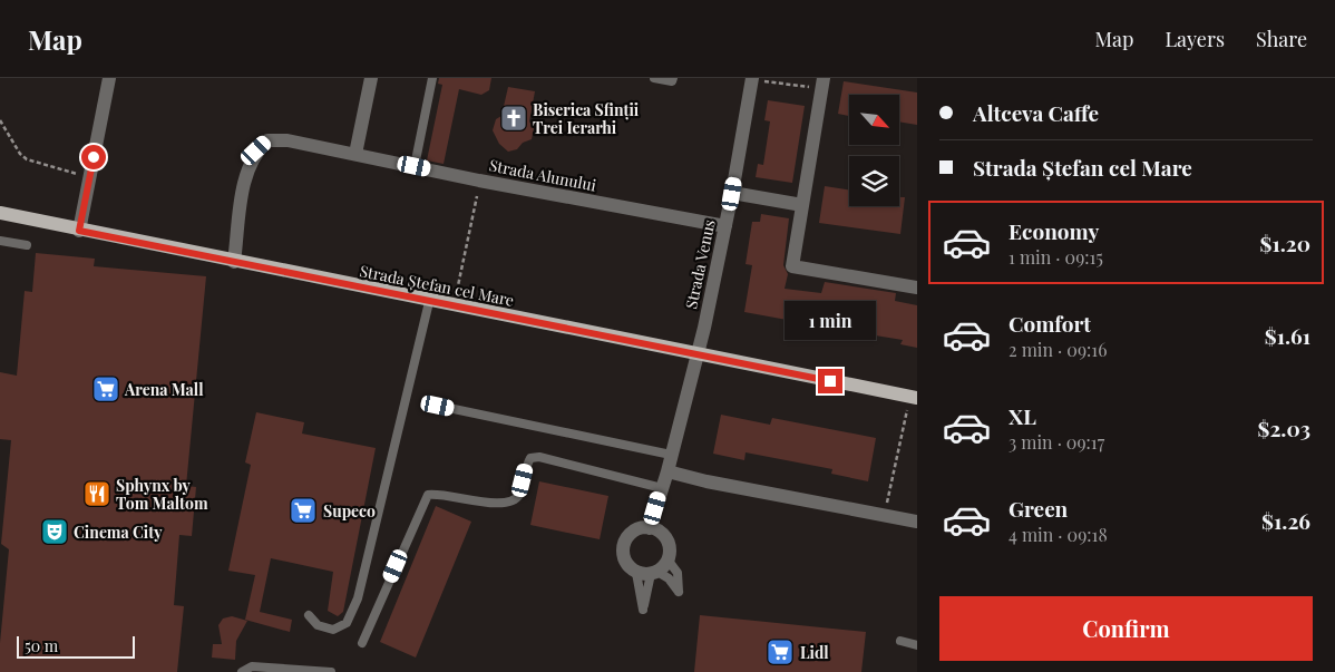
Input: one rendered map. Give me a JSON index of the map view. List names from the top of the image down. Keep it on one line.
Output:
{"streets":{"main road":["Strada Ștefan cel Mare"],"street":["Strada Alunului","Strada Venus"]},"crossings":[["Strada Alunului","Strada Venus"],["Strada Alunului","Strada Ștefan cel Mare"],["Strada Venus","Strada Ștefan cel Mare"]],"places":{"church":["Biserica Sfinții Trei Ierarhi"],"supermarket":["Arena Mall","Supeco","Lidl"],"restaurant":["Sphynx by Tom Maltom"],"theatre":["Cinema City"]},"scale_bar":"50 m","north":"bottom right","page":{"header":"Map","nav":["Map","Layers","Share"],"banner":["Altceva Caffe","Strada Ștefan cel Mare"],"list":[{"name":"Economy","note":"1 min · 09:15","value":"$1.20"},{"name":"Comfort","note":"2 min · 09:16","value":"$1.61"},{"name":"XL","note":"3 min · 09:17","value":"$2.03"},{"name":"Green","note":"4 min · 09:18","value":"$1.26"}],"bubble":"1 min","buttons":"Confirm","scale":"50 m"}}
